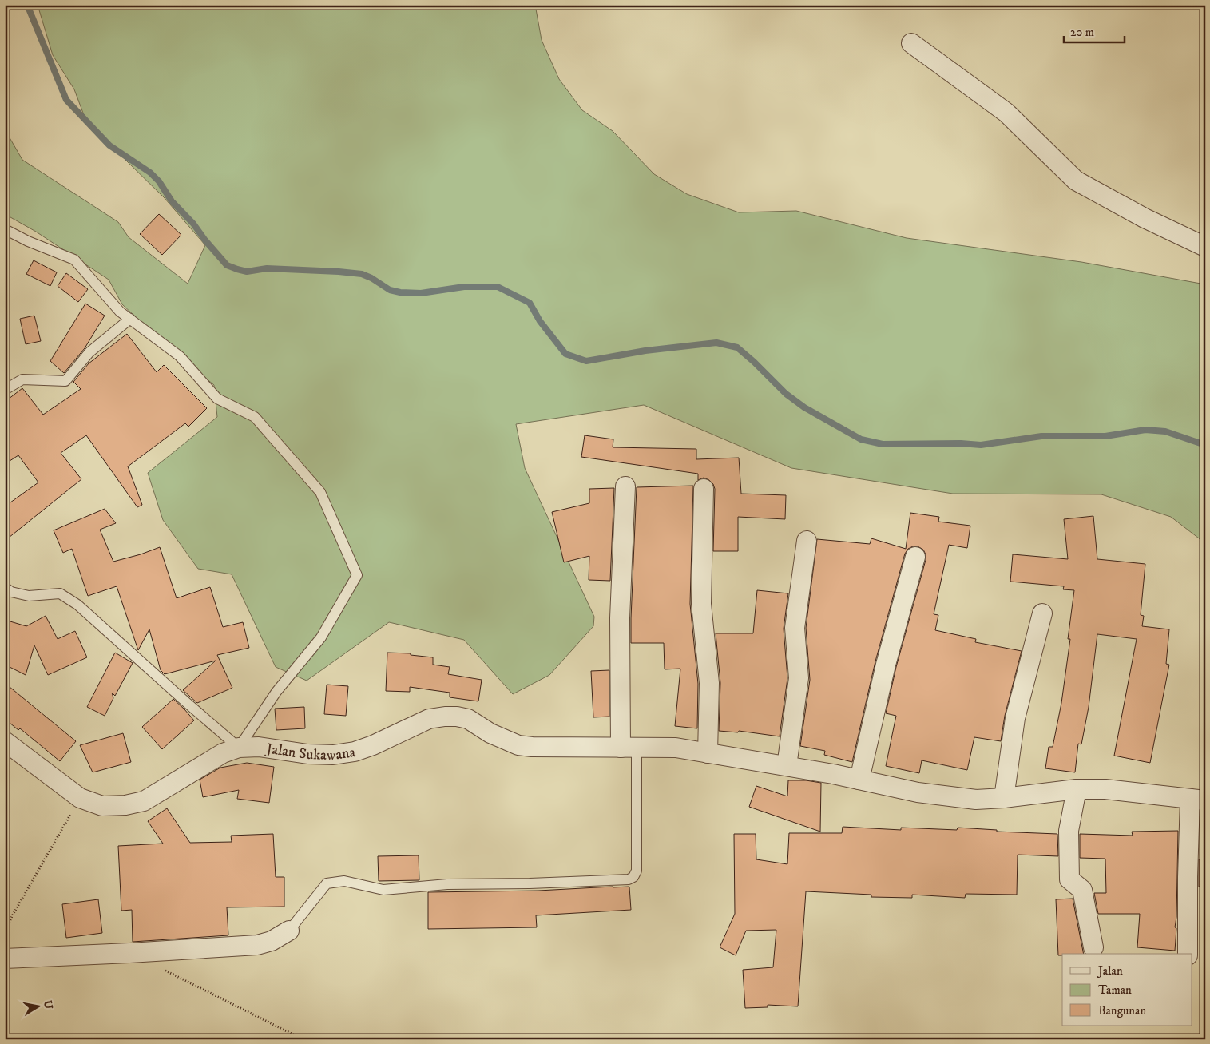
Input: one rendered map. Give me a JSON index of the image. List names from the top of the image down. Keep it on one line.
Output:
{"streets":{"street":["Jalan Sukawana"]},"legend":["Jalan","Taman","Bangunan"],"scale_bar":"20 m","north":"right"}
